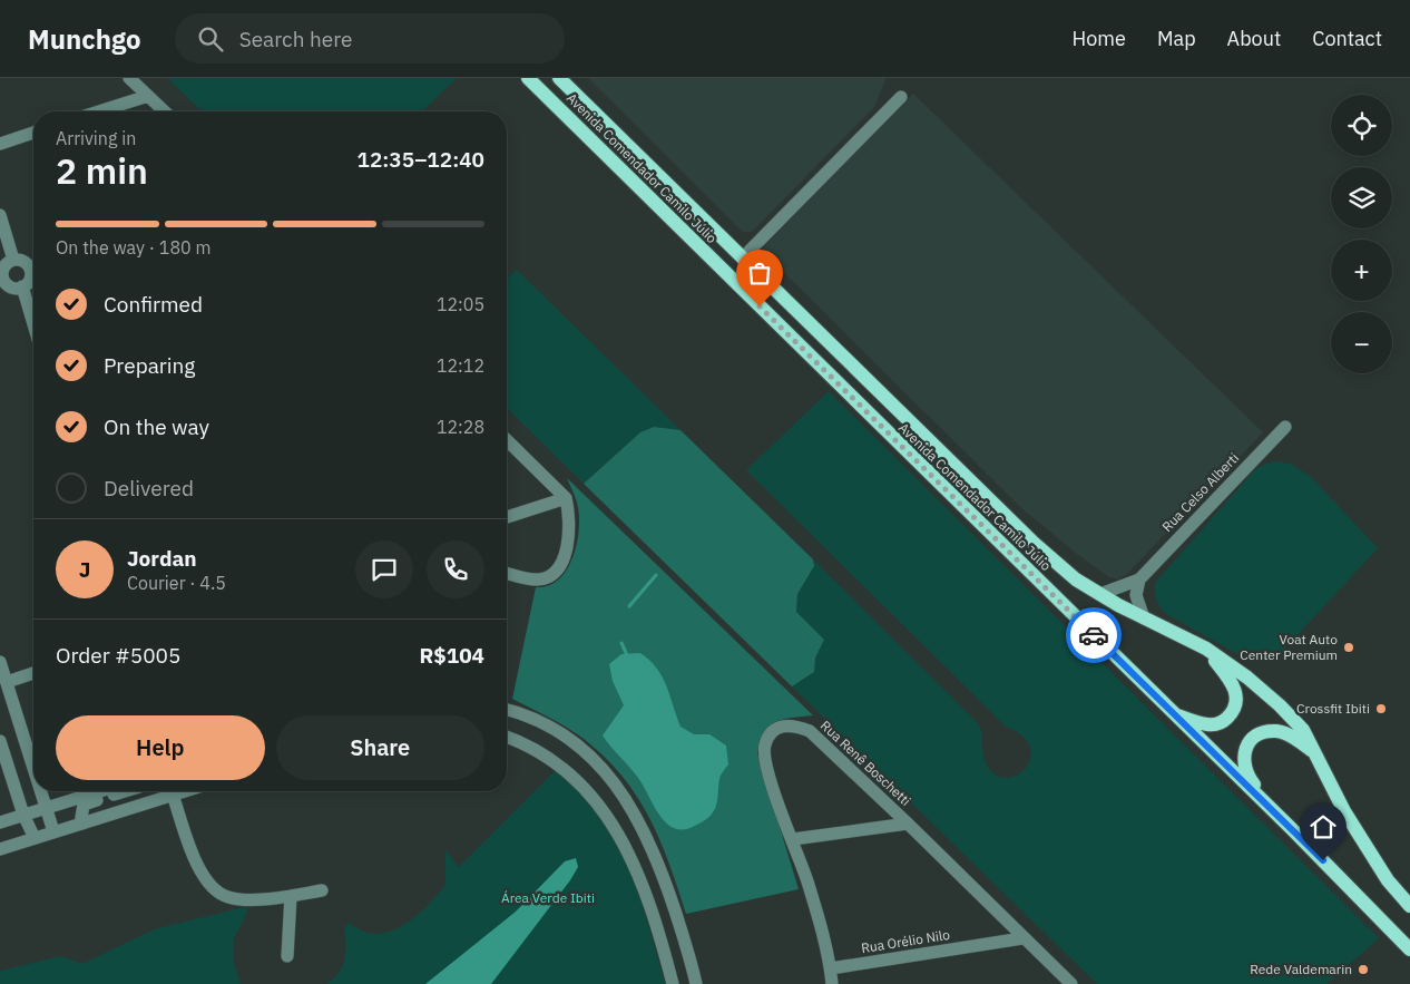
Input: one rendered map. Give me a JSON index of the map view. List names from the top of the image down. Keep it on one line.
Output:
{"streets":{"main road":["Avenida Comendador Camilo Júlio"],"street":["Rua Celso Alberti","Rua Renê Boschetti","Rua Orélio Nilo"]},"crossings":[["Avenida Comendador Camilo Júlio","Rua Celso Alberti"],["Rua Renê Boschetti","Rua Orélio Nilo"]],"parks":["Área Verde Ibiti"],"places":["Voat Auto Center Premium","Crossfit Ibiti","Rede Valdemarin"],"page":{"header":"Munchgo","search":"Search here","nav":["Home","Map","About","Contact"],"map_buttons":["+","−"],"heading":["2 min","Arriving in","12:35–12:40"],"panel":["Jordan","Courier · 4.5","Order #5005","R$104"],"bar":"On the way · 180 m","list":[["Confirmed","12:05"],["Preparing","12:12"],["On the way","12:28"],"Delivered"],"round":"J","buttons":["Help","Share"]}}
